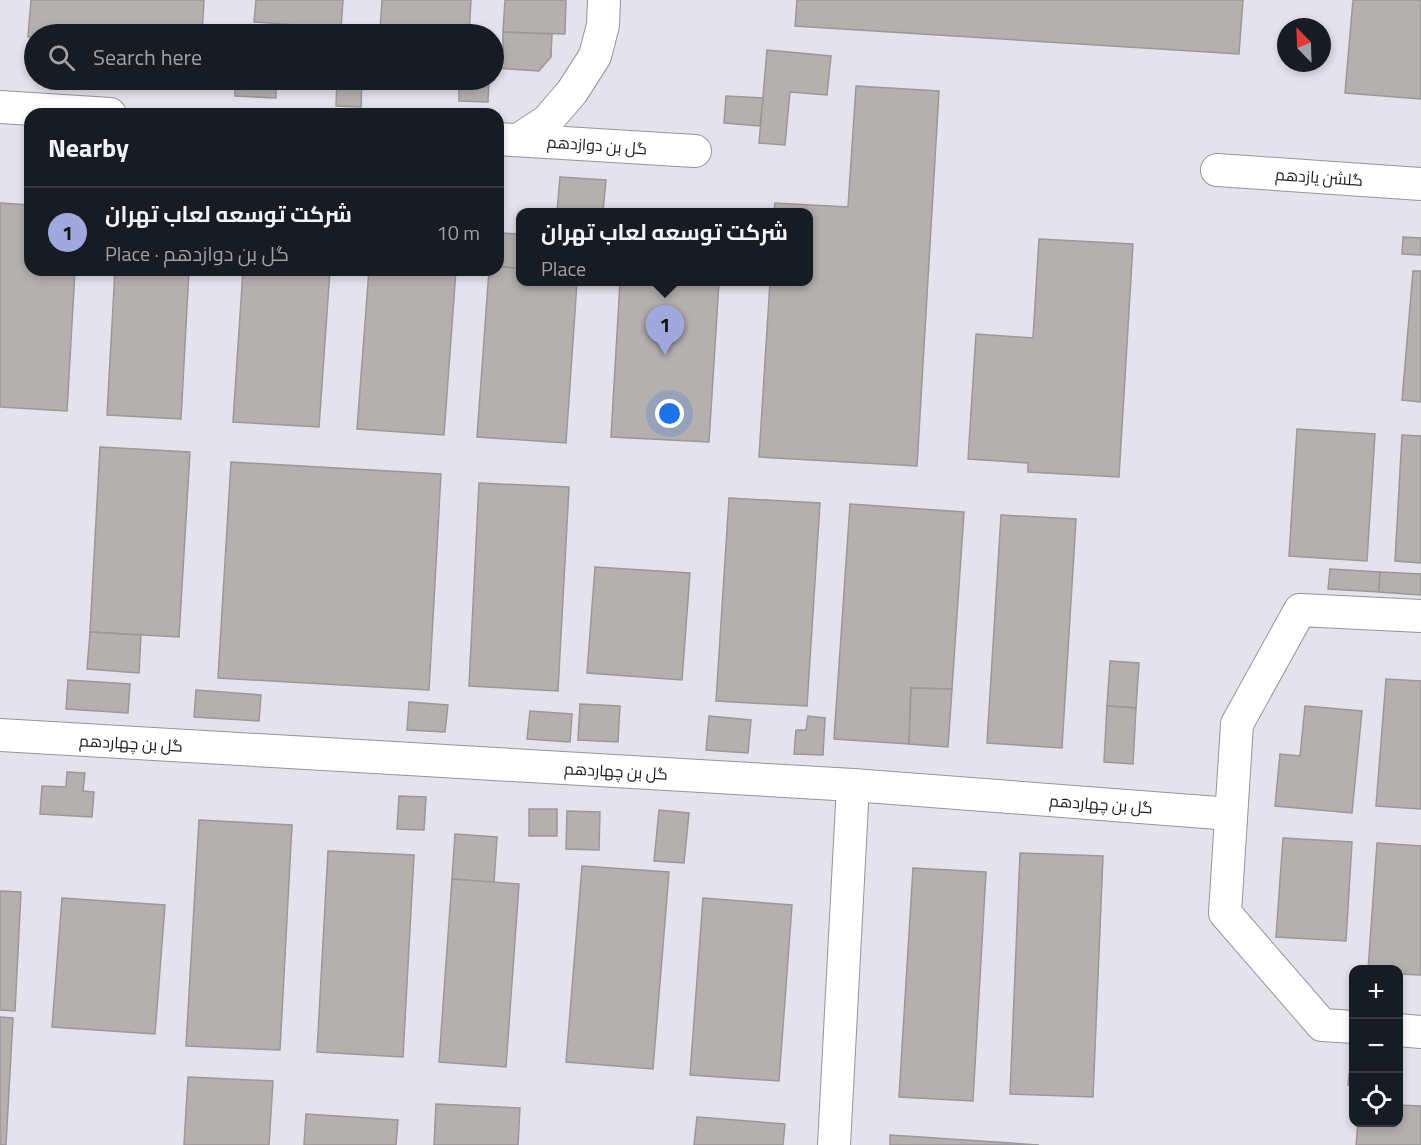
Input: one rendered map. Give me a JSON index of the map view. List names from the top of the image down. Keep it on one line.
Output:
{"streets":{"street":["گل بن دوازدهم","گلشن یازدهم","گل بن چهاردهم"]},"north":"top left","page":{"search":"Search here","heading":"Nearby","list":[{"mark":"1","name":"شرکت توسعه لعاب تهران","note":"Place · گل بن دوازدهم","value":"10 m"}],"popup":["شرکت توسعه لعاب تهران","Place"],"pins":"1","map_buttons":["+","−"]}}
